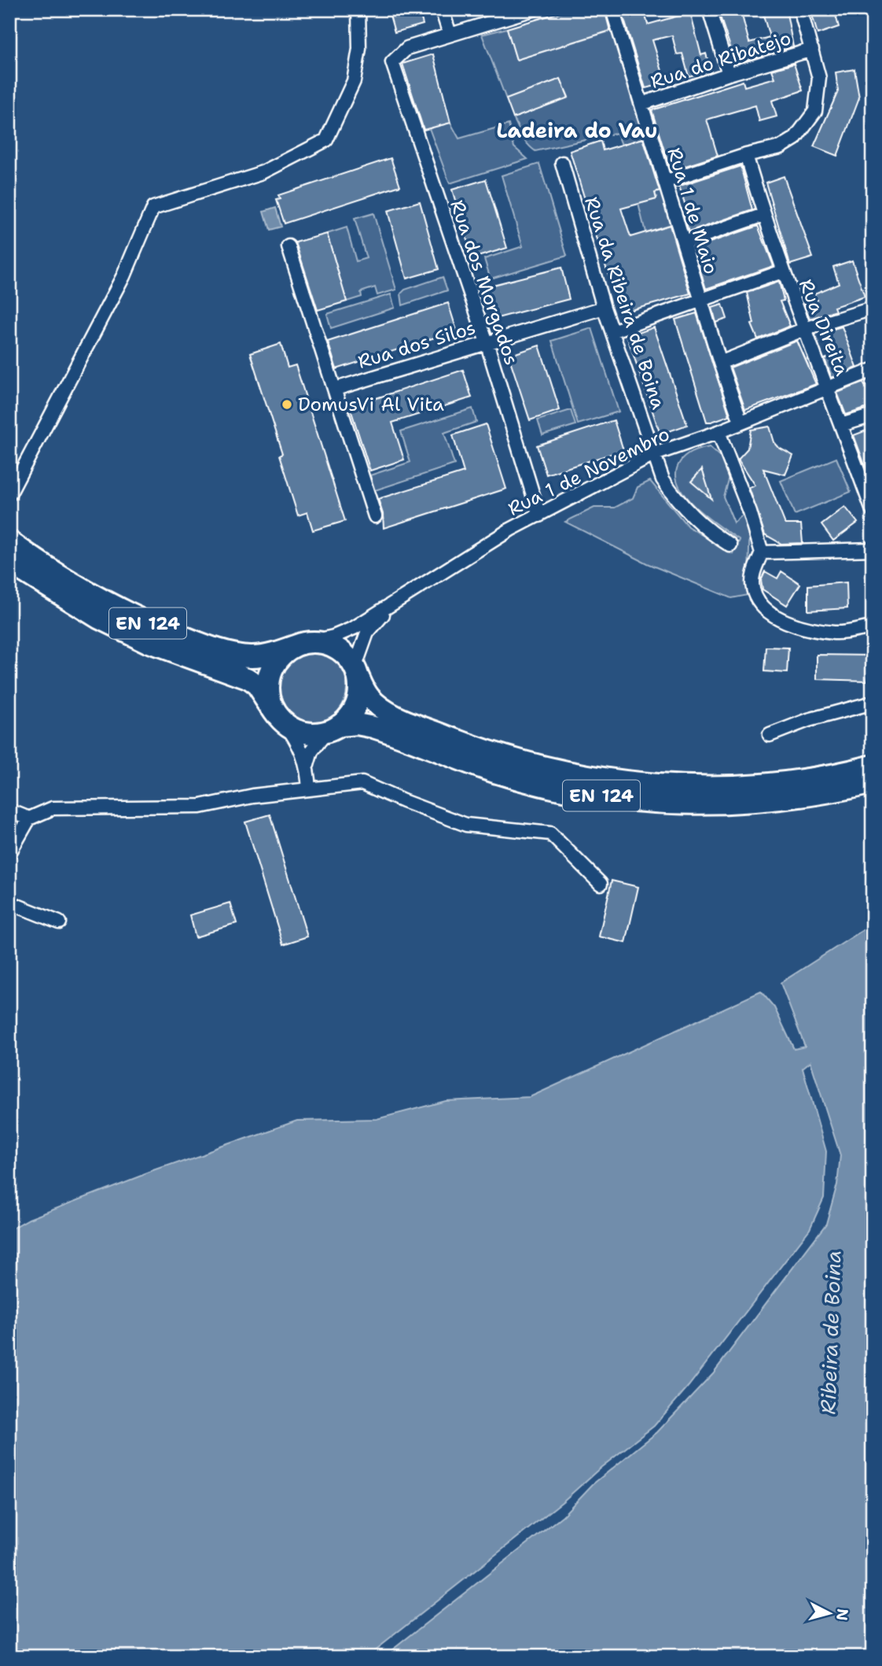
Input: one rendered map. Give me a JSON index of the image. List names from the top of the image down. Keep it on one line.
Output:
{"streets":{"main road":["EN 124"],"street":["Rua do Ribatejo","Rua 1 de Maio","Rua dos Morgados","Rua da Ribeira de Boina","Rua Direita","Rua dos Silos","Rua 1 de Novembro"]},"crossings":[["Rua do Ribatejo","Rua 1 de Maio"],["Rua 1 de Maio","Rua 1 de Novembro"],["Rua dos Morgados","Rua dos Silos"],["Rua dos Morgados","Rua 1 de Novembro"],["Rua da Ribeira de Boina","Rua dos Silos"],["Rua da Ribeira de Boina","Rua 1 de Novembro"],["Rua Direita","Rua 1 de Novembro"]],"districts":["Ladeira do Vau"],"water":["Ribeira de Boina"],"places":["DomusVi Al Vita"],"north":"right"}
